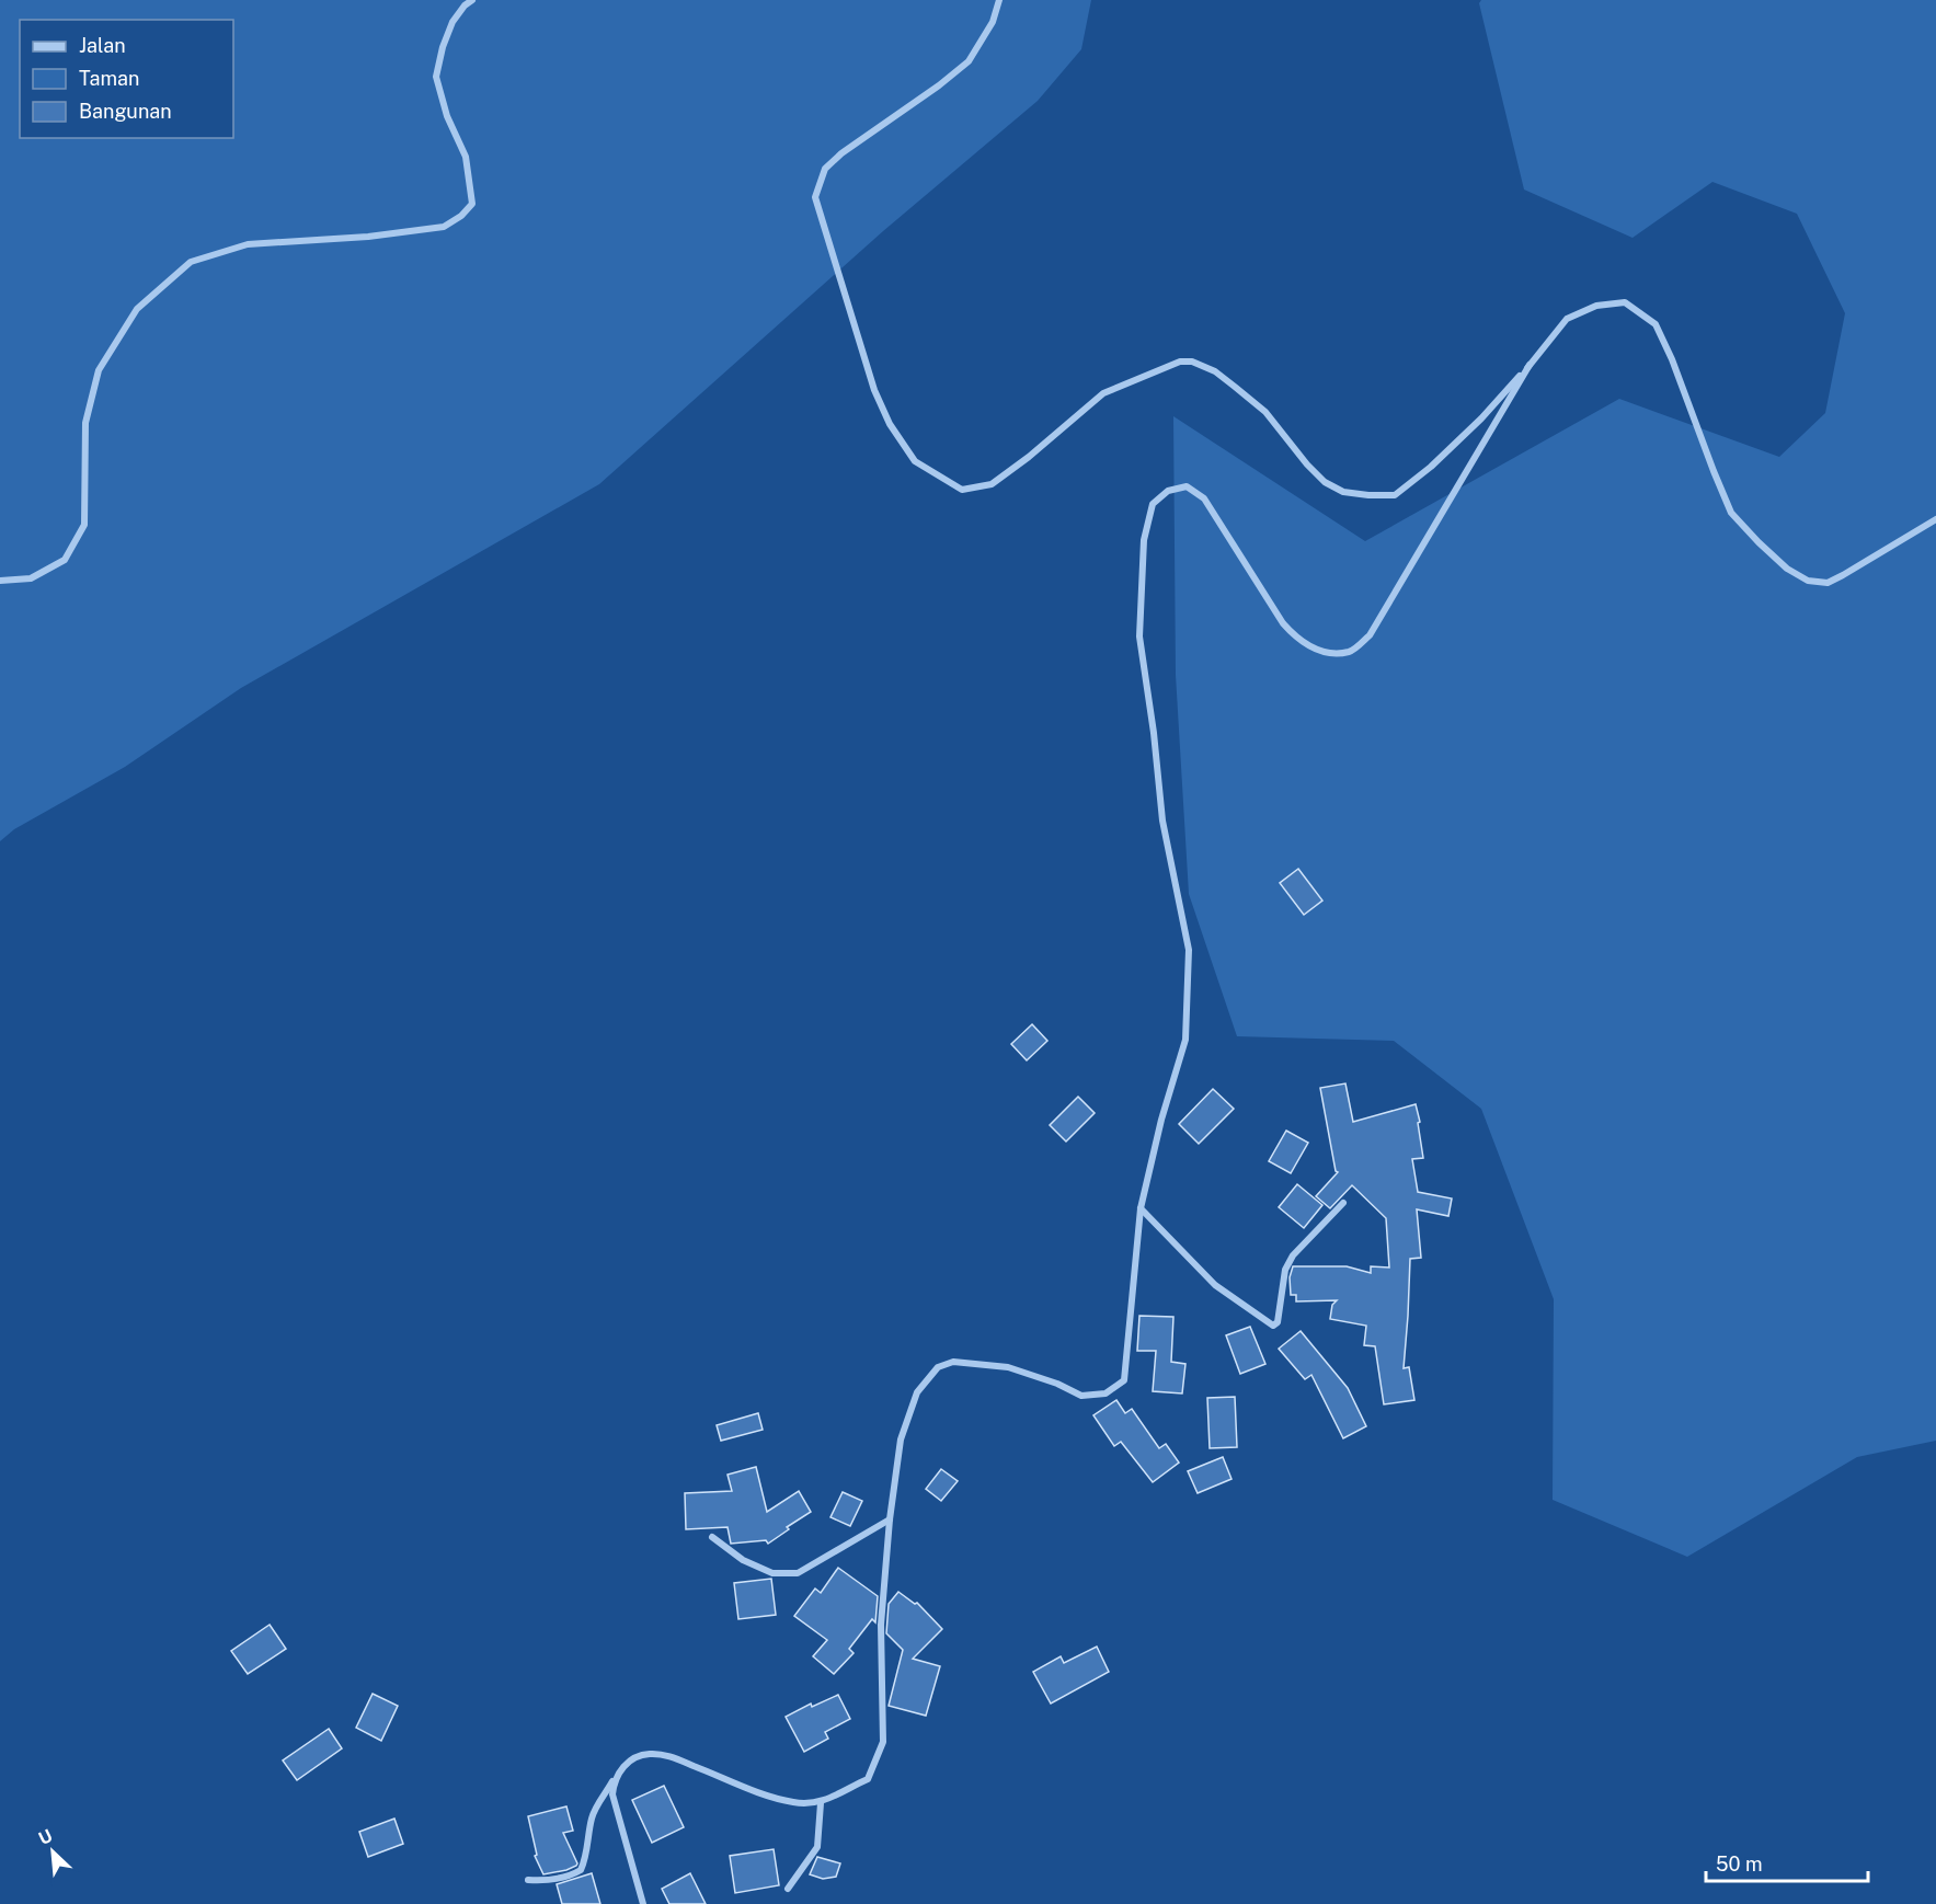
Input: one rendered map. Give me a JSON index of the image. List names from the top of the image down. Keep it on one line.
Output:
{"legend":["Jalan","Taman","Bangunan"],"scale_bar":"50 m","north":"top left"}
